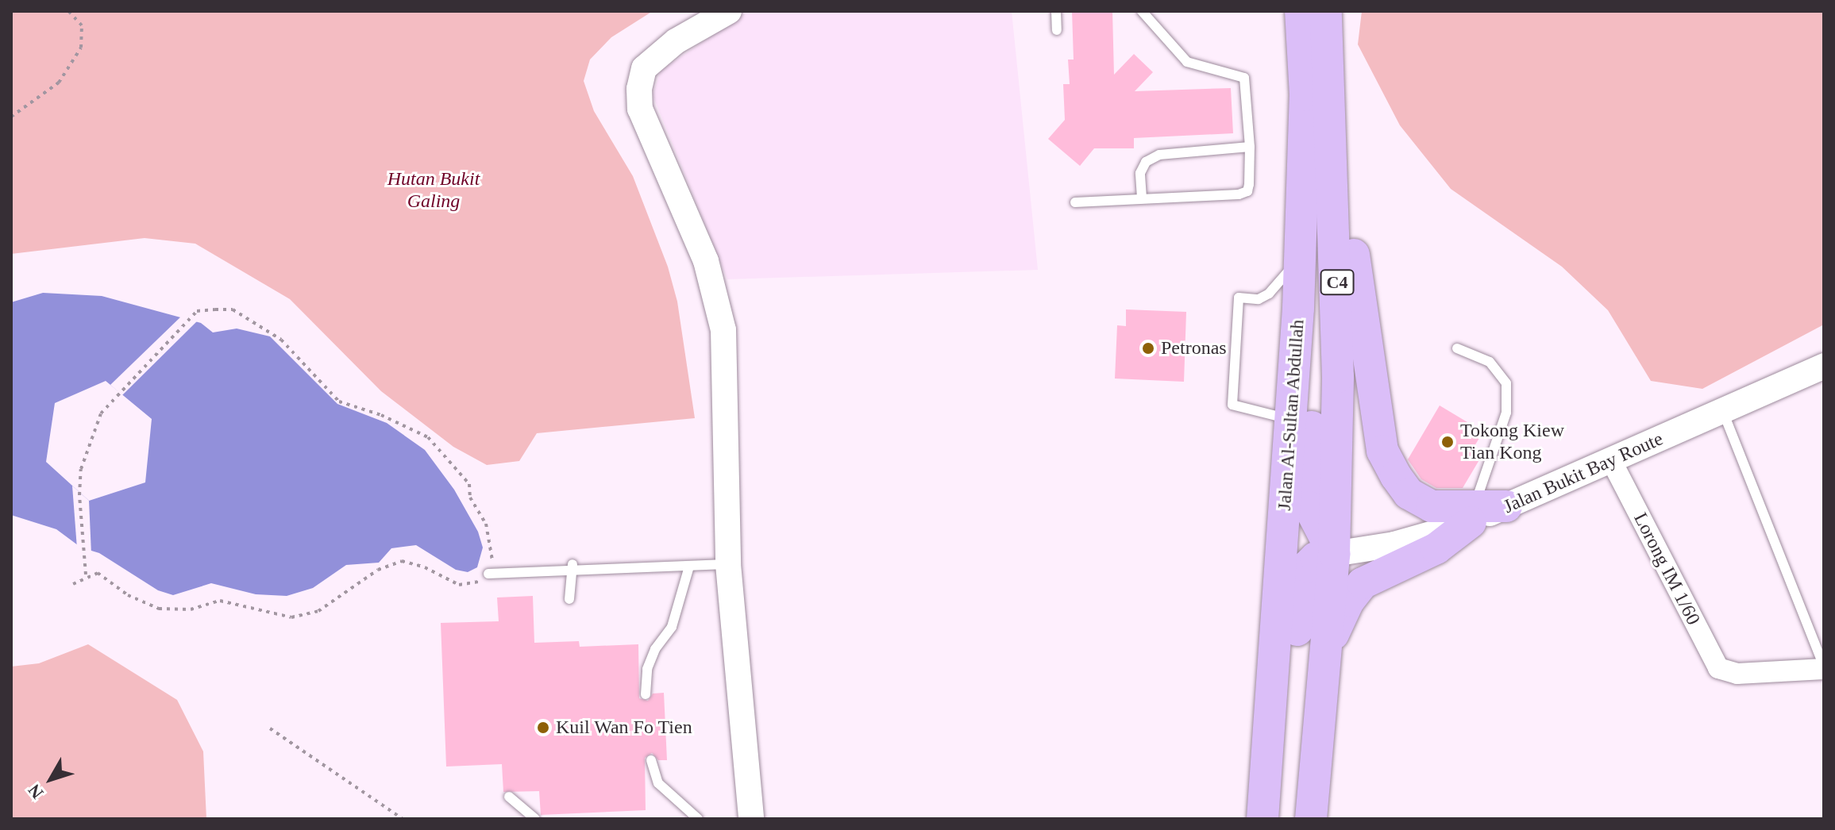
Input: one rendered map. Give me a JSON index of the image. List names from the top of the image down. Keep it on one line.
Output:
{"streets":{"main road":["C4","Jalan Al-Sultan Abdullah"],"street":["Jalan Bukit Bay Route","Lorong IM 1/60"]},"crossings":[["Jalan Bukit Bay Route","Lorong IM 1/60"]],"parks":["Hutan Bukit Galing"],"places":["Petronas","Tokong Kiew Tian Kong","Kuil Wan Fo Tien"],"north":"bottom left"}
